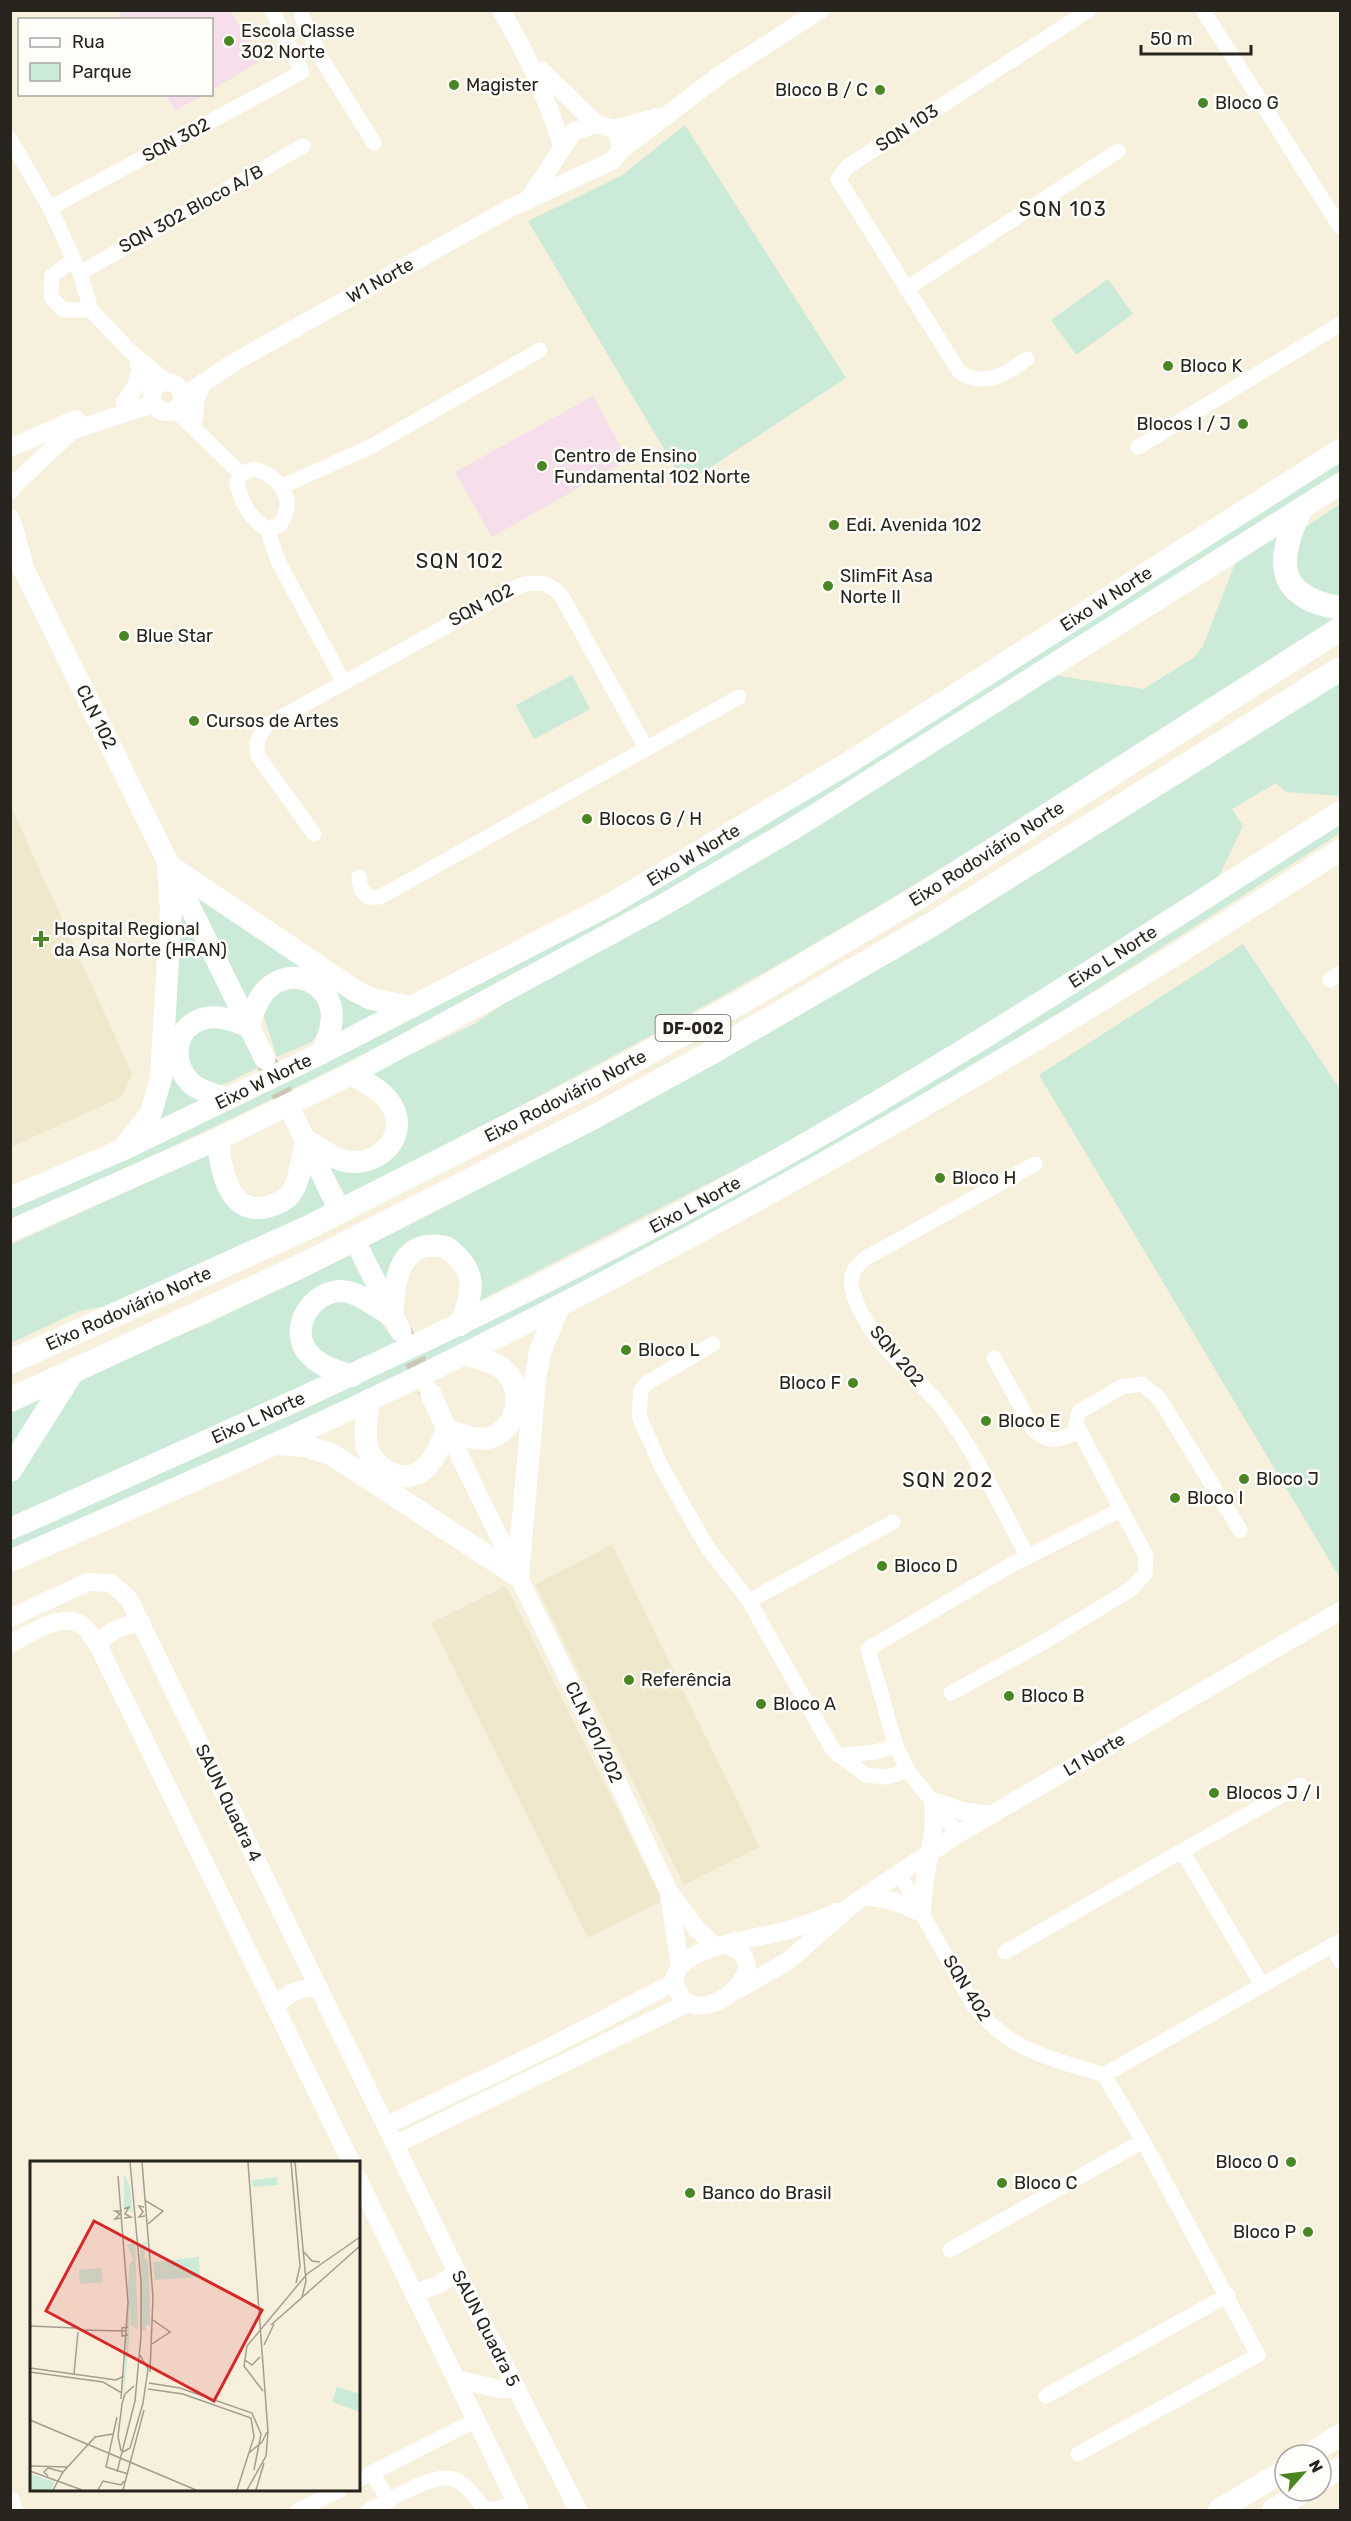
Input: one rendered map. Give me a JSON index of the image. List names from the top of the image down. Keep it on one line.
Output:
{"streets":{"highway":["Eixo Rodoviário Norte","DF-002"],"main road":["Eixo W Norte","CLN 102","Eixo L Norte"],"street":["SQN 103","SQN 302","SQN 302 Bloco A/B","W1 Norte","SQN 102","SQN 202","CLN 201/202","L1 Norte","SAUN Quadra 4","SQN 402","SAUN Quadra 5"]},"crossings":[["CLN 201/202","L1 Norte"],["L1 Norte","SQN 402"],["SAUN Quadra 4","SAUN Quadra 5"]],"districts":["SQN 103","SQN 102","SQN 202"],"places":{"other":["Escola Classe 302 Norte","Magister","Bloco B / C","Bloco G","Bloco K","Blocos I / J","Centro de Ensino Fundamental 102 Norte","Edi. Avenida 102","SlimFit Asa Norte II","Blue Star","Cursos de Artes","Blocos G / H","Bloco H","Bloco L","Bloco F","Bloco E","Bloco J","Bloco I","Bloco D","Referência","Bloco B","Bloco A","Blocos J / I","Bloco O","Bloco C","Banco do Brasil","Bloco P"],"health":["Hospital Regional da Asa Norte (HRAN)"]},"legend":["Rua","Parque"],"scale_bar":"50 m","north":"top right"}
